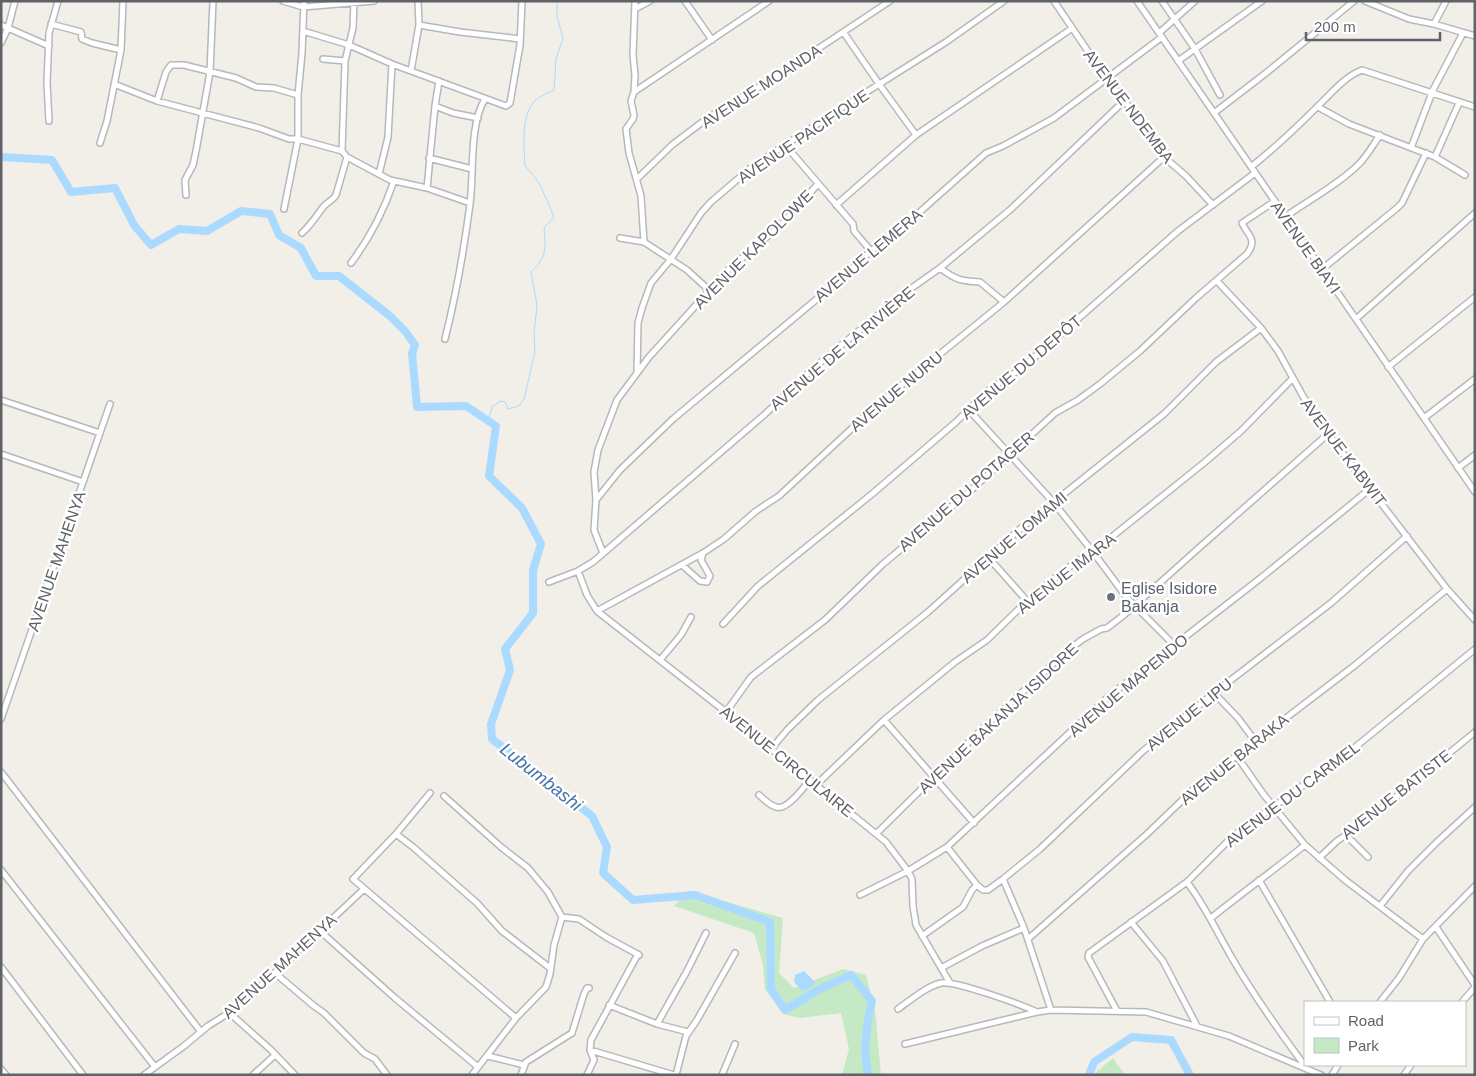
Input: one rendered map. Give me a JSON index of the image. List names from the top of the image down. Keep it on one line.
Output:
{"streets":{"street":["AVENUE MOANDA","AVENUE NDEMBA","AVENUE PACIFIQUE","AVENUE BIAYI","AVENUE KAPOLOWE","AVENUE LEMERA","AVENUE DE LA RIVIÈRE","AVENUE DU DEPÔT","AVENUE NURU","AVENUE KABWIT","AVENUE DU POTAGER","AVENUE LOMAMI","AVENUE MAHENYA","AVENUE IMARA","AVENUE MAPENDO","AVENUE LIPU","AVENUE BAKANJA ISIDORE","AVENUE BARAKA","AVENUE CIRCULAIRE","AVENUE DU CARMEL","AVENUE BATISTE"]},"crossings":[["AVENUE NDEMBA","AVENUE KAPOLOWE"],["AVENUE NDEMBA","AVENUE LEMERA"],["AVENUE NDEMBA","AVENUE DE LA RIVIÈRE"],["AVENUE NDEMBA","AVENUE DU DEPÔT"],["AVENUE NDEMBA","AVENUE NURU"],["AVENUE PACIFIQUE","AVENUE KAPOLOWE"],["AVENUE BIAYI","AVENUE LEMERA"],["AVENUE BIAYI","AVENUE DU DEPÔT"],["AVENUE BIAYI","AVENUE DU POTAGER"],["AVENUE KAPOLOWE","AVENUE LEMERA"],["AVENUE KAPOLOWE","AVENUE DE LA RIVIÈRE"],["AVENUE DE LA RIVIÈRE","AVENUE CIRCULAIRE"],["AVENUE KABWIT","AVENUE DU POTAGER"],["AVENUE KABWIT","AVENUE LOMAMI"],["AVENUE KABWIT","AVENUE IMARA"],["AVENUE KABWIT","AVENUE MAPENDO"],["AVENUE KABWIT","AVENUE LIPU"],["AVENUE KABWIT","AVENUE BAKANJA ISIDORE"],["AVENUE KABWIT","AVENUE BARAKA"],["AVENUE DU POTAGER","AVENUE CIRCULAIRE"],["AVENUE LOMAMI","AVENUE CIRCULAIRE"],["AVENUE IMARA","AVENUE CIRCULAIRE"],["AVENUE MAPENDO","AVENUE CIRCULAIRE"],["AVENUE BAKANJA ISIDORE","AVENUE CIRCULAIRE"]],"water":["Lubumbashi"],"places":["Eglise Isidore Bakanja"],"legend":["Road","Park"],"scale_bar":"200 m"}
